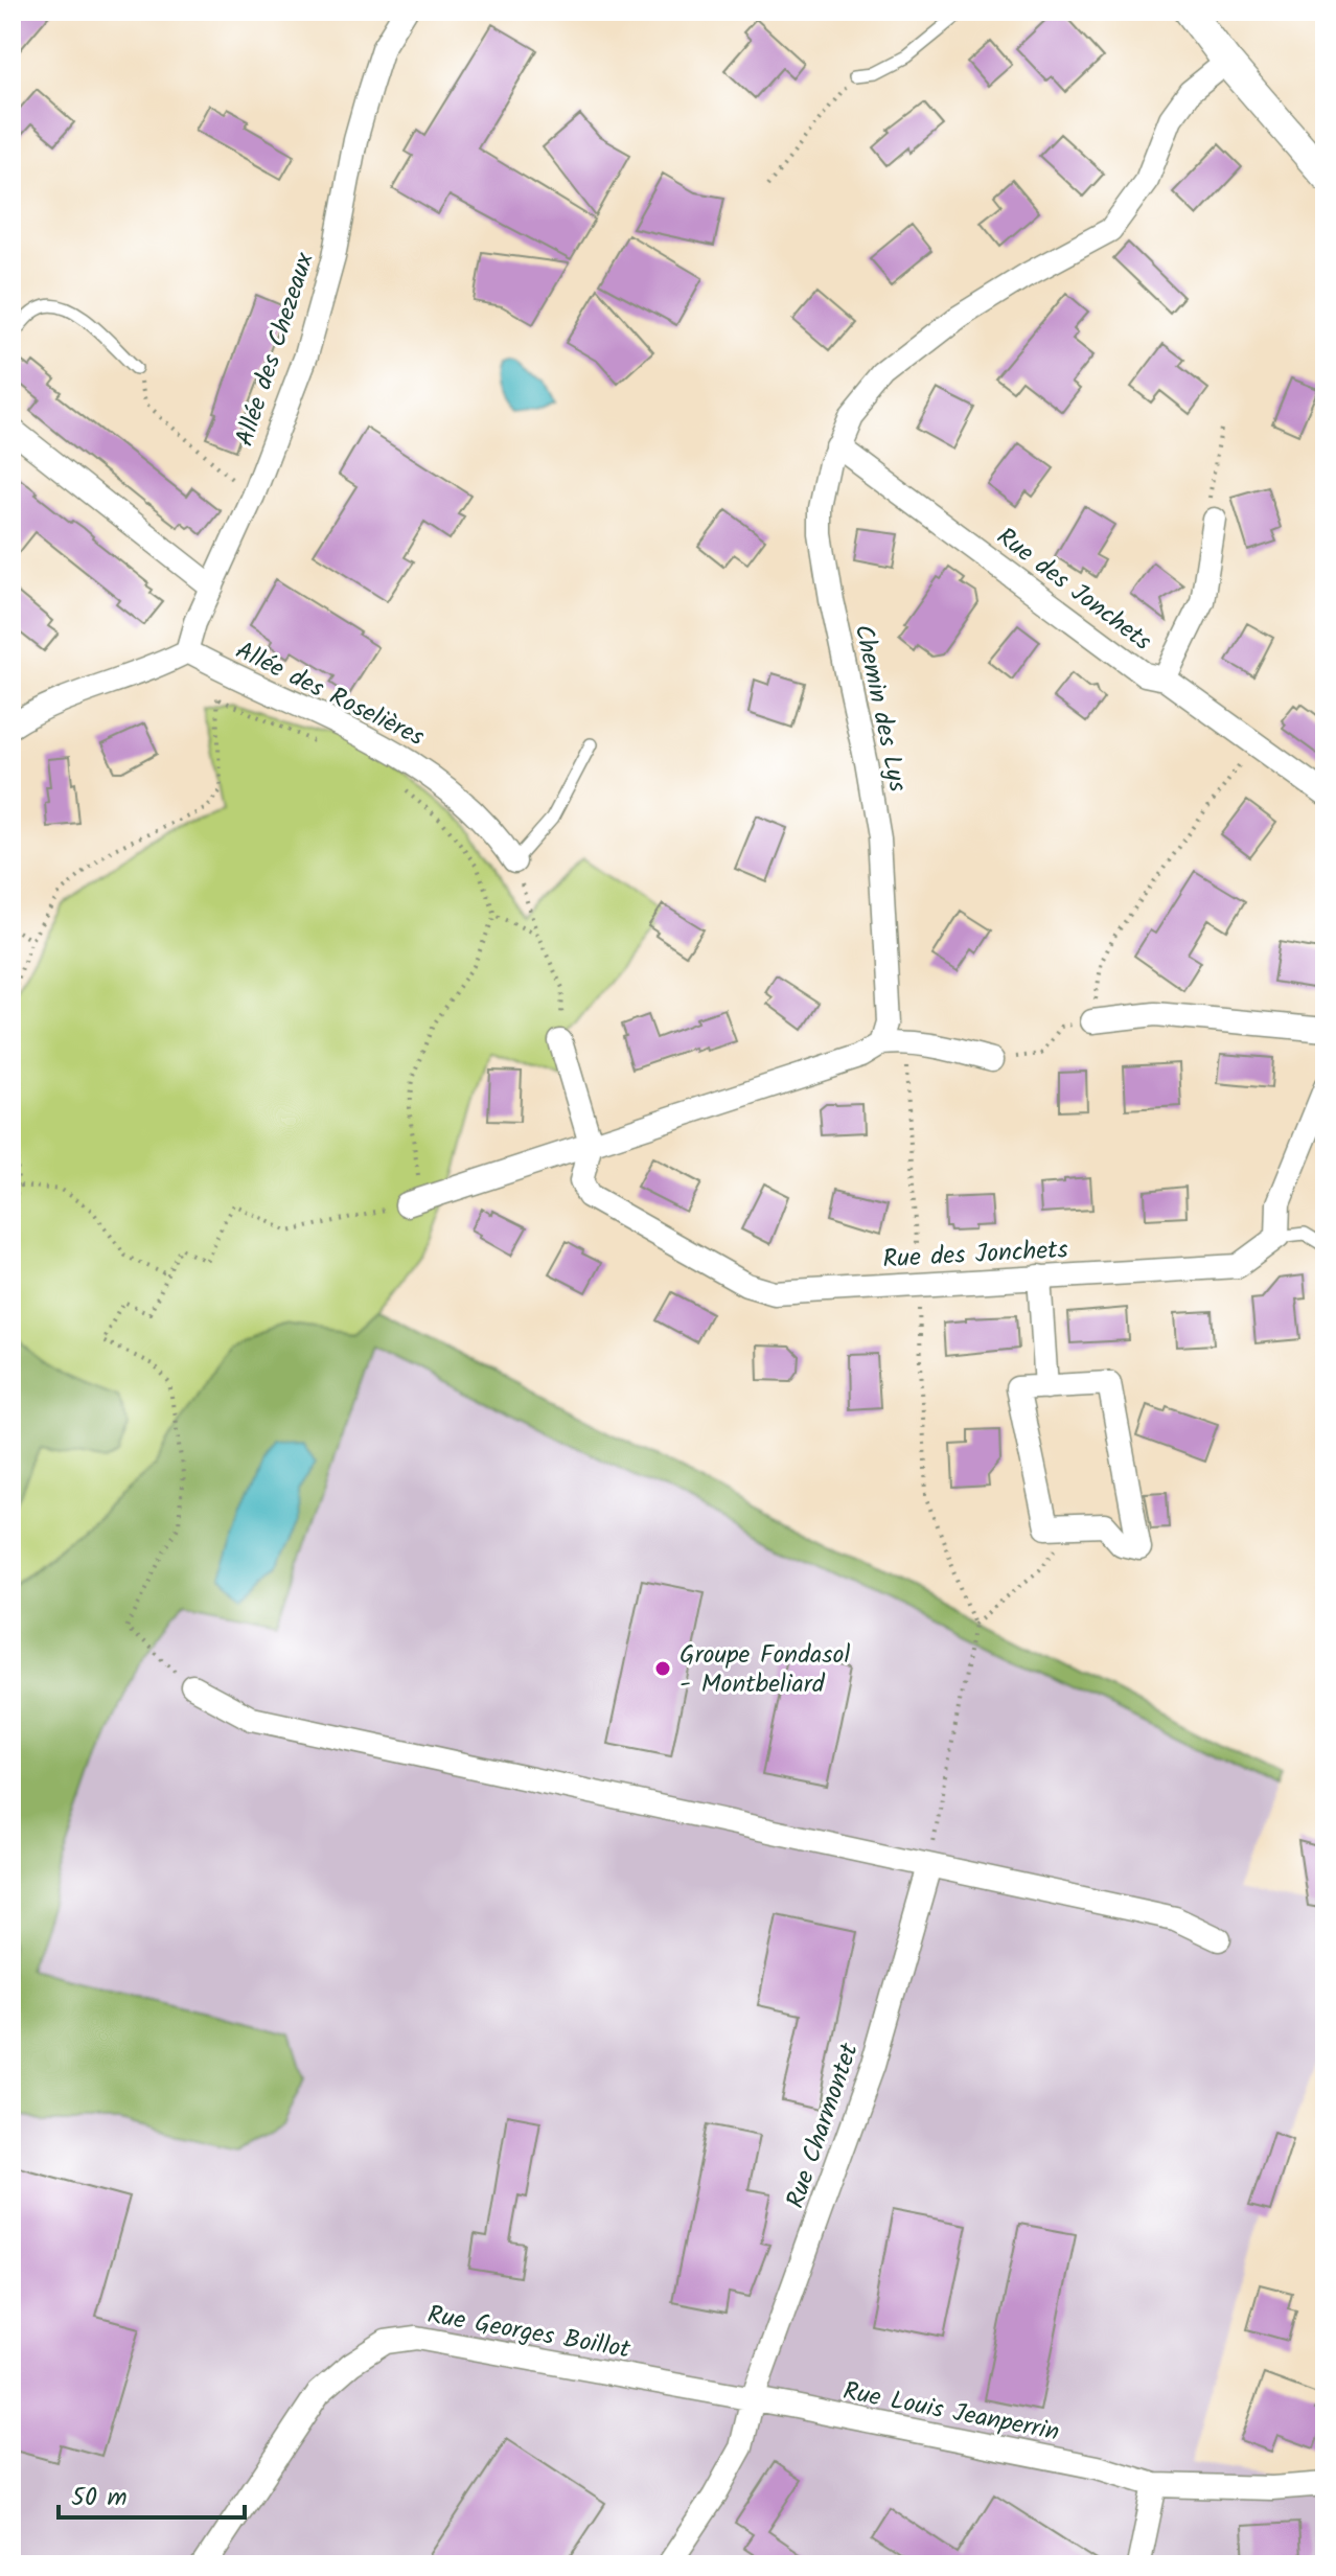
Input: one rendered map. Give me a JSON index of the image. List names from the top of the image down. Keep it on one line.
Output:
{"streets":{"street":["Allée des Chezeaux","Rue des Jonchets","Allée des Roselières","Chemin des Lys","Rue Charmontet","Rue Georges Boillot","Rue Louis Jeanperrin"]},"crossings":[["Allée des Chezeaux","Allée des Roselières"],["Rue des Jonchets","Chemin des Lys"],["Rue Charmontet","Rue Georges Boillot"],["Rue Charmontet","Rue Louis Jeanperrin"],["Rue Georges Boillot","Rue Louis Jeanperrin"]],"places":["Groupe Fondasol - Montbeliard"],"scale_bar":"50 m"}
